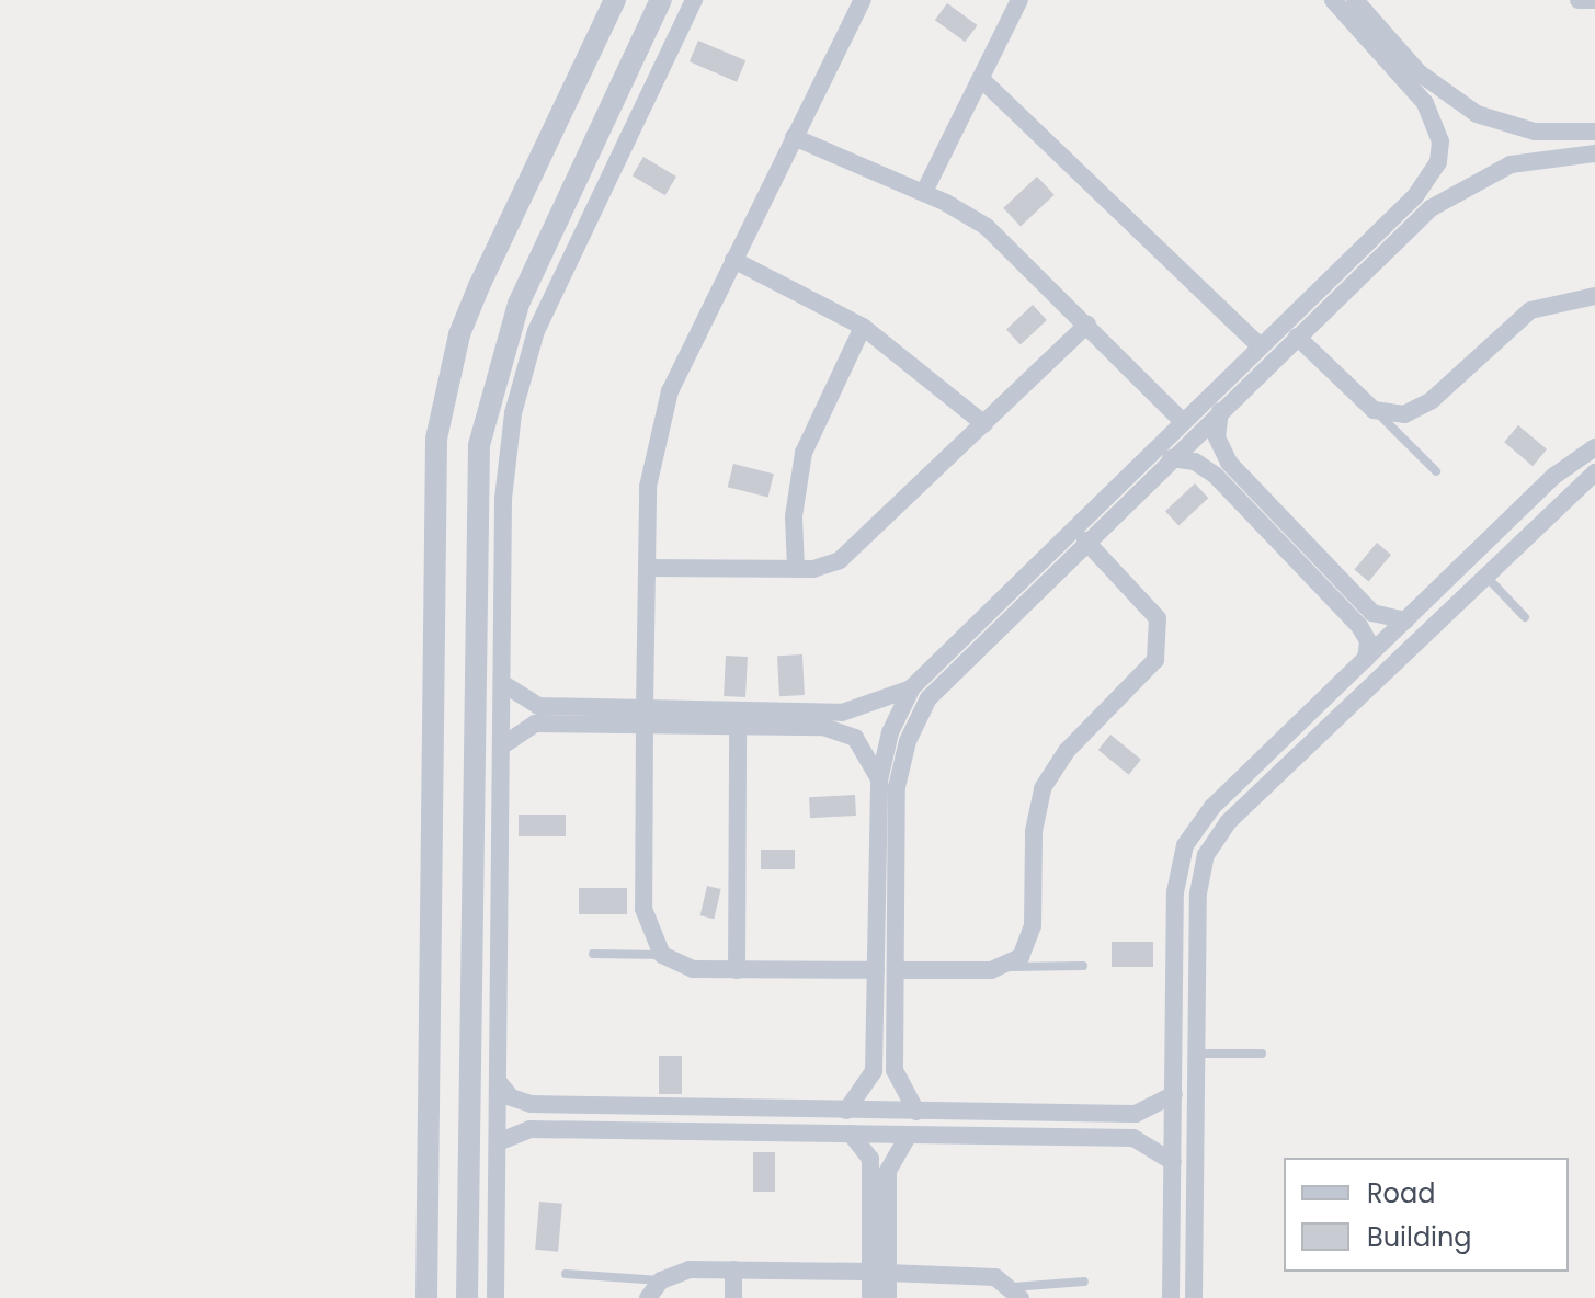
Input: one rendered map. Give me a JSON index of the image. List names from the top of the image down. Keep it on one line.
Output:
{"legend":["Road","Building"]}
